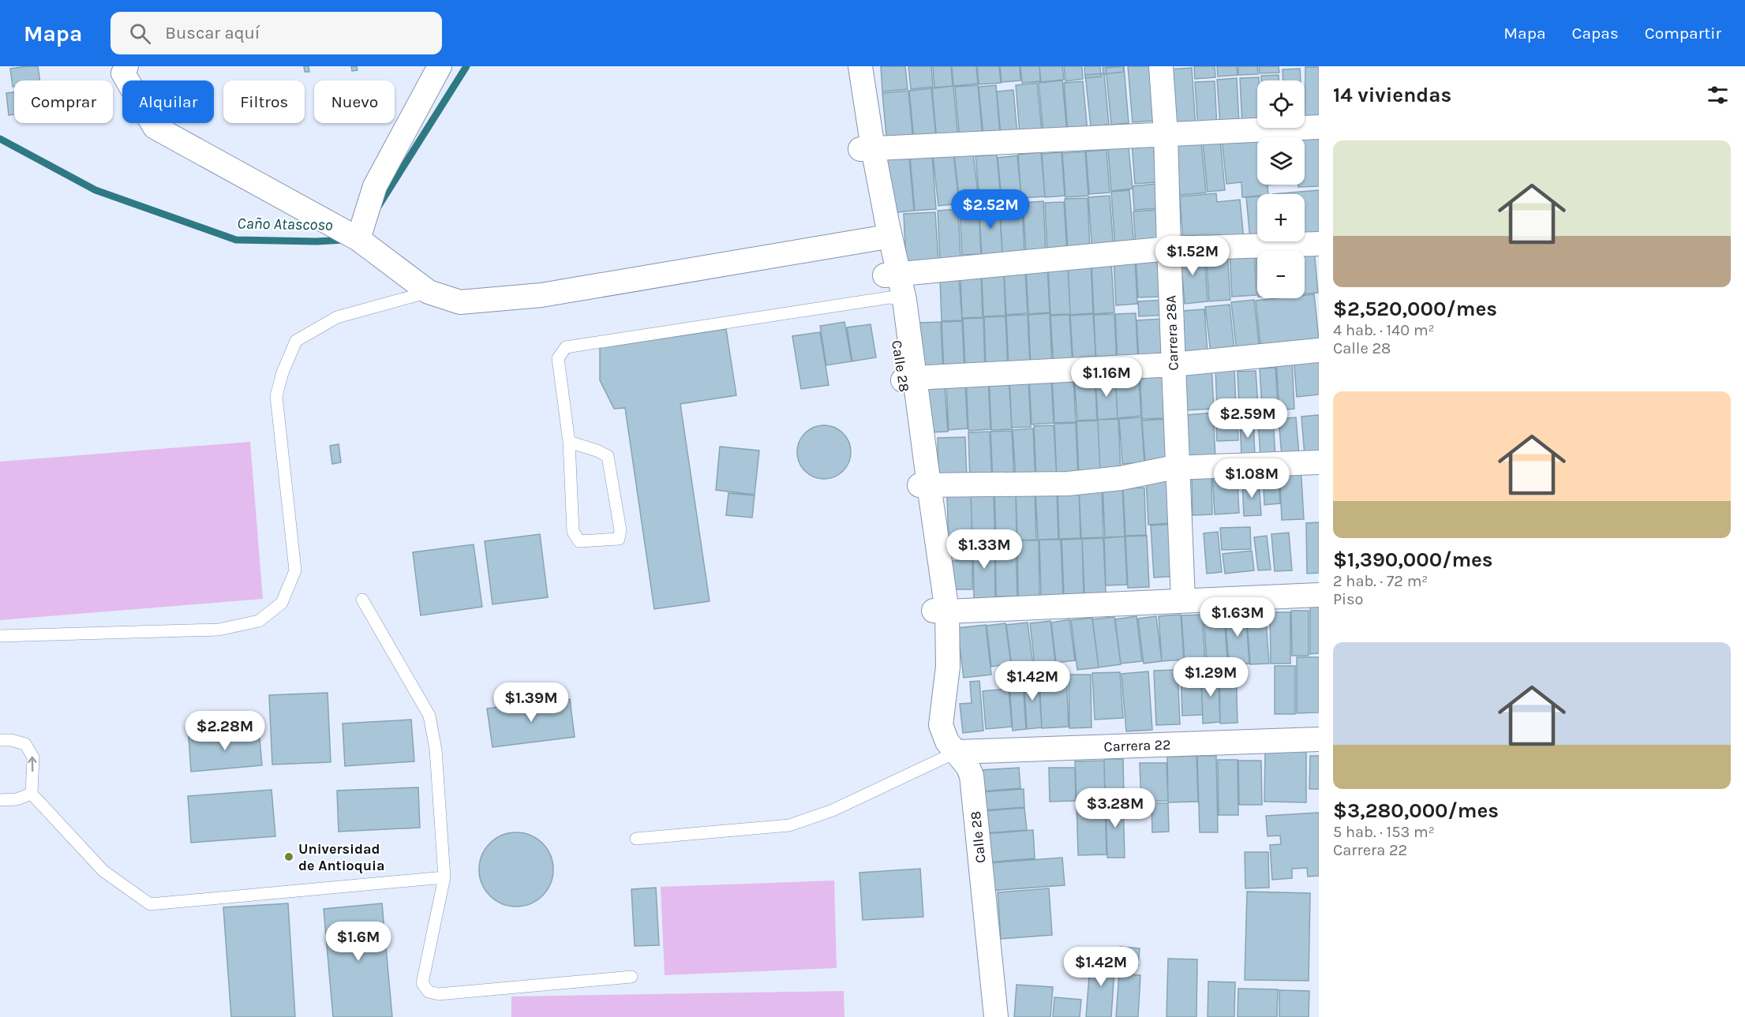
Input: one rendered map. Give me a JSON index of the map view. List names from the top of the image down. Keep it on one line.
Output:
{"streets":{"street":["Carrera 28A","Calle 28","Carrera 22"]},"crossings":[["Calle 28","Carrera 22"]],"water":["Caño Atascoso"],"places":["Universidad de Antioquia"],"page":{"header":"Mapa","search":"Buscar aquí","nav":["Mapa","Capas","Compartir"],"heading":"14 viviendas","map_buttons":["+","−"],"chip":["Comprar","Alquilar","Filtros","Nuevo"],"list":[{"name":"$2,520,000/mes","note":"4 hab. · 140 m² · Calle 28"},{"name":"$1,390,000/mes","note":"2 hab. · 72 m² · Piso"},{"name":"$3,280,000/mes","note":"5 hab. · 153 m² · Carrera 22"}],"price":["$2.52M","$1.52M","$1.16M","$2.59M","$1.08M","$1.33M","$1.63M","$1.29M","$1.42M","$1.39M","$2.28M","$3.28M","$1.6M","$1.42M"]}}
